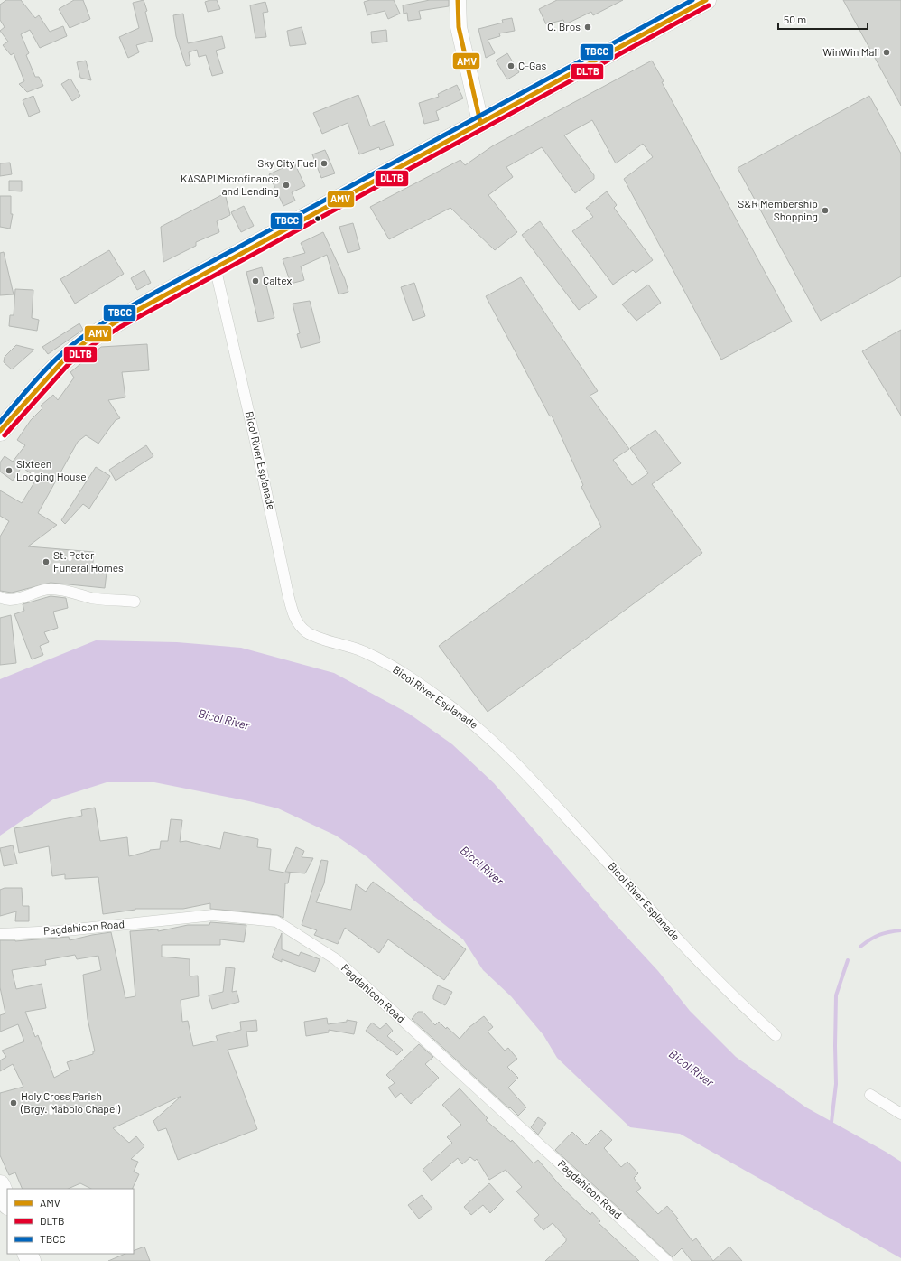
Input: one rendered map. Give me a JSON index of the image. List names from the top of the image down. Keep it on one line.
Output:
{"streets":{"street":["Bicol River Esplanade","Pagdahicon Road"]},"water":["Bicol River"],"places":["C. Bros","WinWin Mall","C-Gas","Sky City Fuel","KASAPI Microfinance and Lending","S&R Membership Shopping","Caltex","Sixteen Lodging House","St. Peter Funeral Homes","Holy Cross Parish (Brgy. Mabolo Chapel)"],"lines":["transit line AMV","transit line TBCC","transit line DLTB"],"legend":["AMV","DLTB","TBCC"],"scale_bar":"50 m"}
